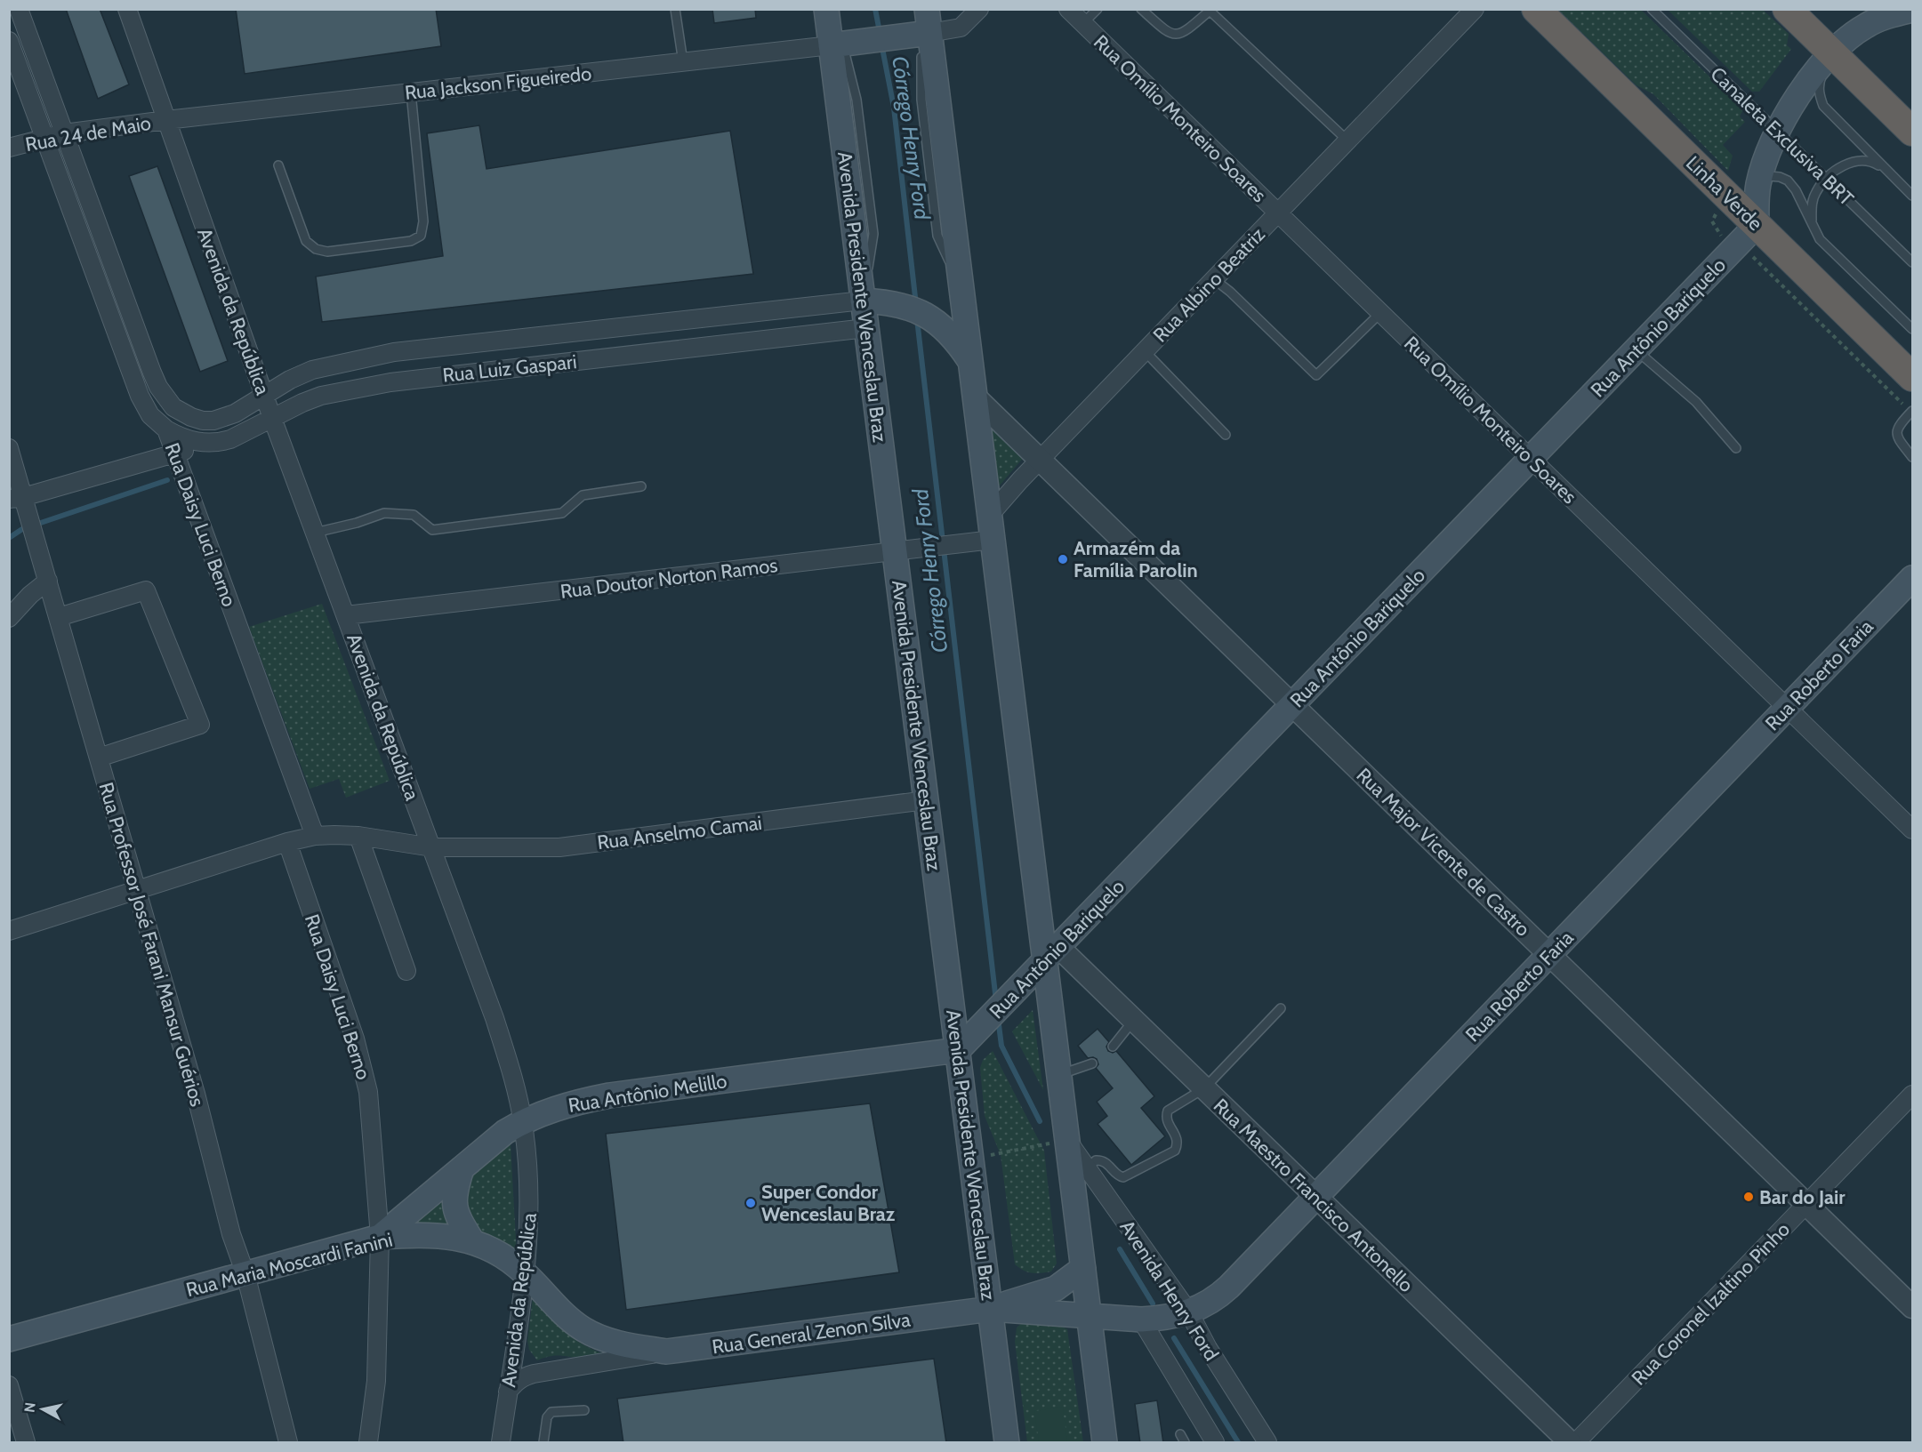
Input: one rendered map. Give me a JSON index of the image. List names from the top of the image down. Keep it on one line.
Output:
{"streets":{"highway":["Linha Verde"],"main road":["Avenida Presidente Wenceslau Braz","Rua Antônio Bariquelo","Rua Roberto Faria","Rua Antônio Melillo","Rua Maria Moscardi Fanini","Rua General Zenon Silva"],"street":["Rua Jackson Figueiredo","Rua Omílio Monteiro Soares","Rua 24 de Maio","Rua Albino Beatriz","Avenida da República","Rua Luiz Gaspari","Rua Daisy Luci Berno","Rua Doutor Norton Ramos","Rua Anselmo Camai","Rua Major Vicente de Castro","Rua Professor José Farani Mansur Guérios","Rua Maestro Francisco Antonello","Avenida Henry Ford","Rua Coronel Izaltino Pinho"],"lane":["Canaleta Exclusiva BRT"]},"crossings":[["Rua Jackson Figueiredo","Rua 24 de Maio"],["Rua Jackson Figueiredo","Avenida Presidente Wenceslau Braz"],["Rua Jackson Figueiredo","Avenida da República"],["Rua Omílio Monteiro Soares","Rua Albino Beatriz"],["Rua Omílio Monteiro Soares","Rua Antônio Bariquelo"],["Rua Omílio Monteiro Soares","Rua Roberto Faria"],["Rua 24 de Maio","Avenida da República"],["Rua 24 de Maio","Rua Daisy Luci Berno"],["Linha Verde","Rua Antônio Bariquelo"],["Rua Albino Beatriz","Rua Major Vicente de Castro"],["Avenida Presidente Wenceslau Braz","Rua Antônio Bariquelo"],["Avenida Presidente Wenceslau Braz","Rua Luiz Gaspari"],["Avenida Presidente Wenceslau Braz","Rua Doutor Norton Ramos"],["Avenida Presidente Wenceslau Braz","Rua Anselmo Camai"],["Avenida Presidente Wenceslau Braz","Rua Antônio Melillo"],["Avenida Presidente Wenceslau Braz","Rua General Zenon Silva"],["Avenida da República","Rua Luiz Gaspari"],["Avenida da República","Rua Doutor Norton Ramos"],["Avenida da República","Rua Anselmo Camai"],["Avenida da República","Rua Antônio Melillo"],["Avenida da República","Rua Maria Moscardi Fanini"],["Avenida da República","Rua General Zenon Silva"],["Rua Antônio Bariquelo","Rua Major Vicente de Castro"],["Rua Antônio Bariquelo","Rua Antônio Melillo"],["Rua Antônio Bariquelo","Rua Maestro Francisco Antonello"],["Rua Luiz Gaspari","Rua Daisy Luci Berno"],["Rua Daisy Luci Berno","Rua Anselmo Camai"],["Rua Daisy Luci Berno","Rua Antônio Melillo"],["Rua Daisy Luci Berno","Rua Maria Moscardi Fanini"],["Rua Roberto Faria","Rua Major Vicente de Castro"],["Rua Roberto Faria","Rua Maestro Francisco Antonello"],["Rua Roberto Faria","Avenida Henry Ford"],["Rua Roberto Faria","Rua General Zenon Silva"],["Rua Anselmo Camai","Rua Professor José Farani Mansur Guérios"],["Rua Major Vicente de Castro","Rua Coronel Izaltino Pinho"],["Rua Professor José Farani Mansur Guérios","Rua Maria Moscardi Fanini"],["Rua Antônio Melillo","Rua Maria Moscardi Fanini"],["Rua Maria Moscardi Fanini","Rua General Zenon Silva"]],"water":["Córrego Henry Ford"],"places":["Armazém da Família Parolin","Bar do Jair","Super Condor Wenceslau Braz"],"north":"left"}
